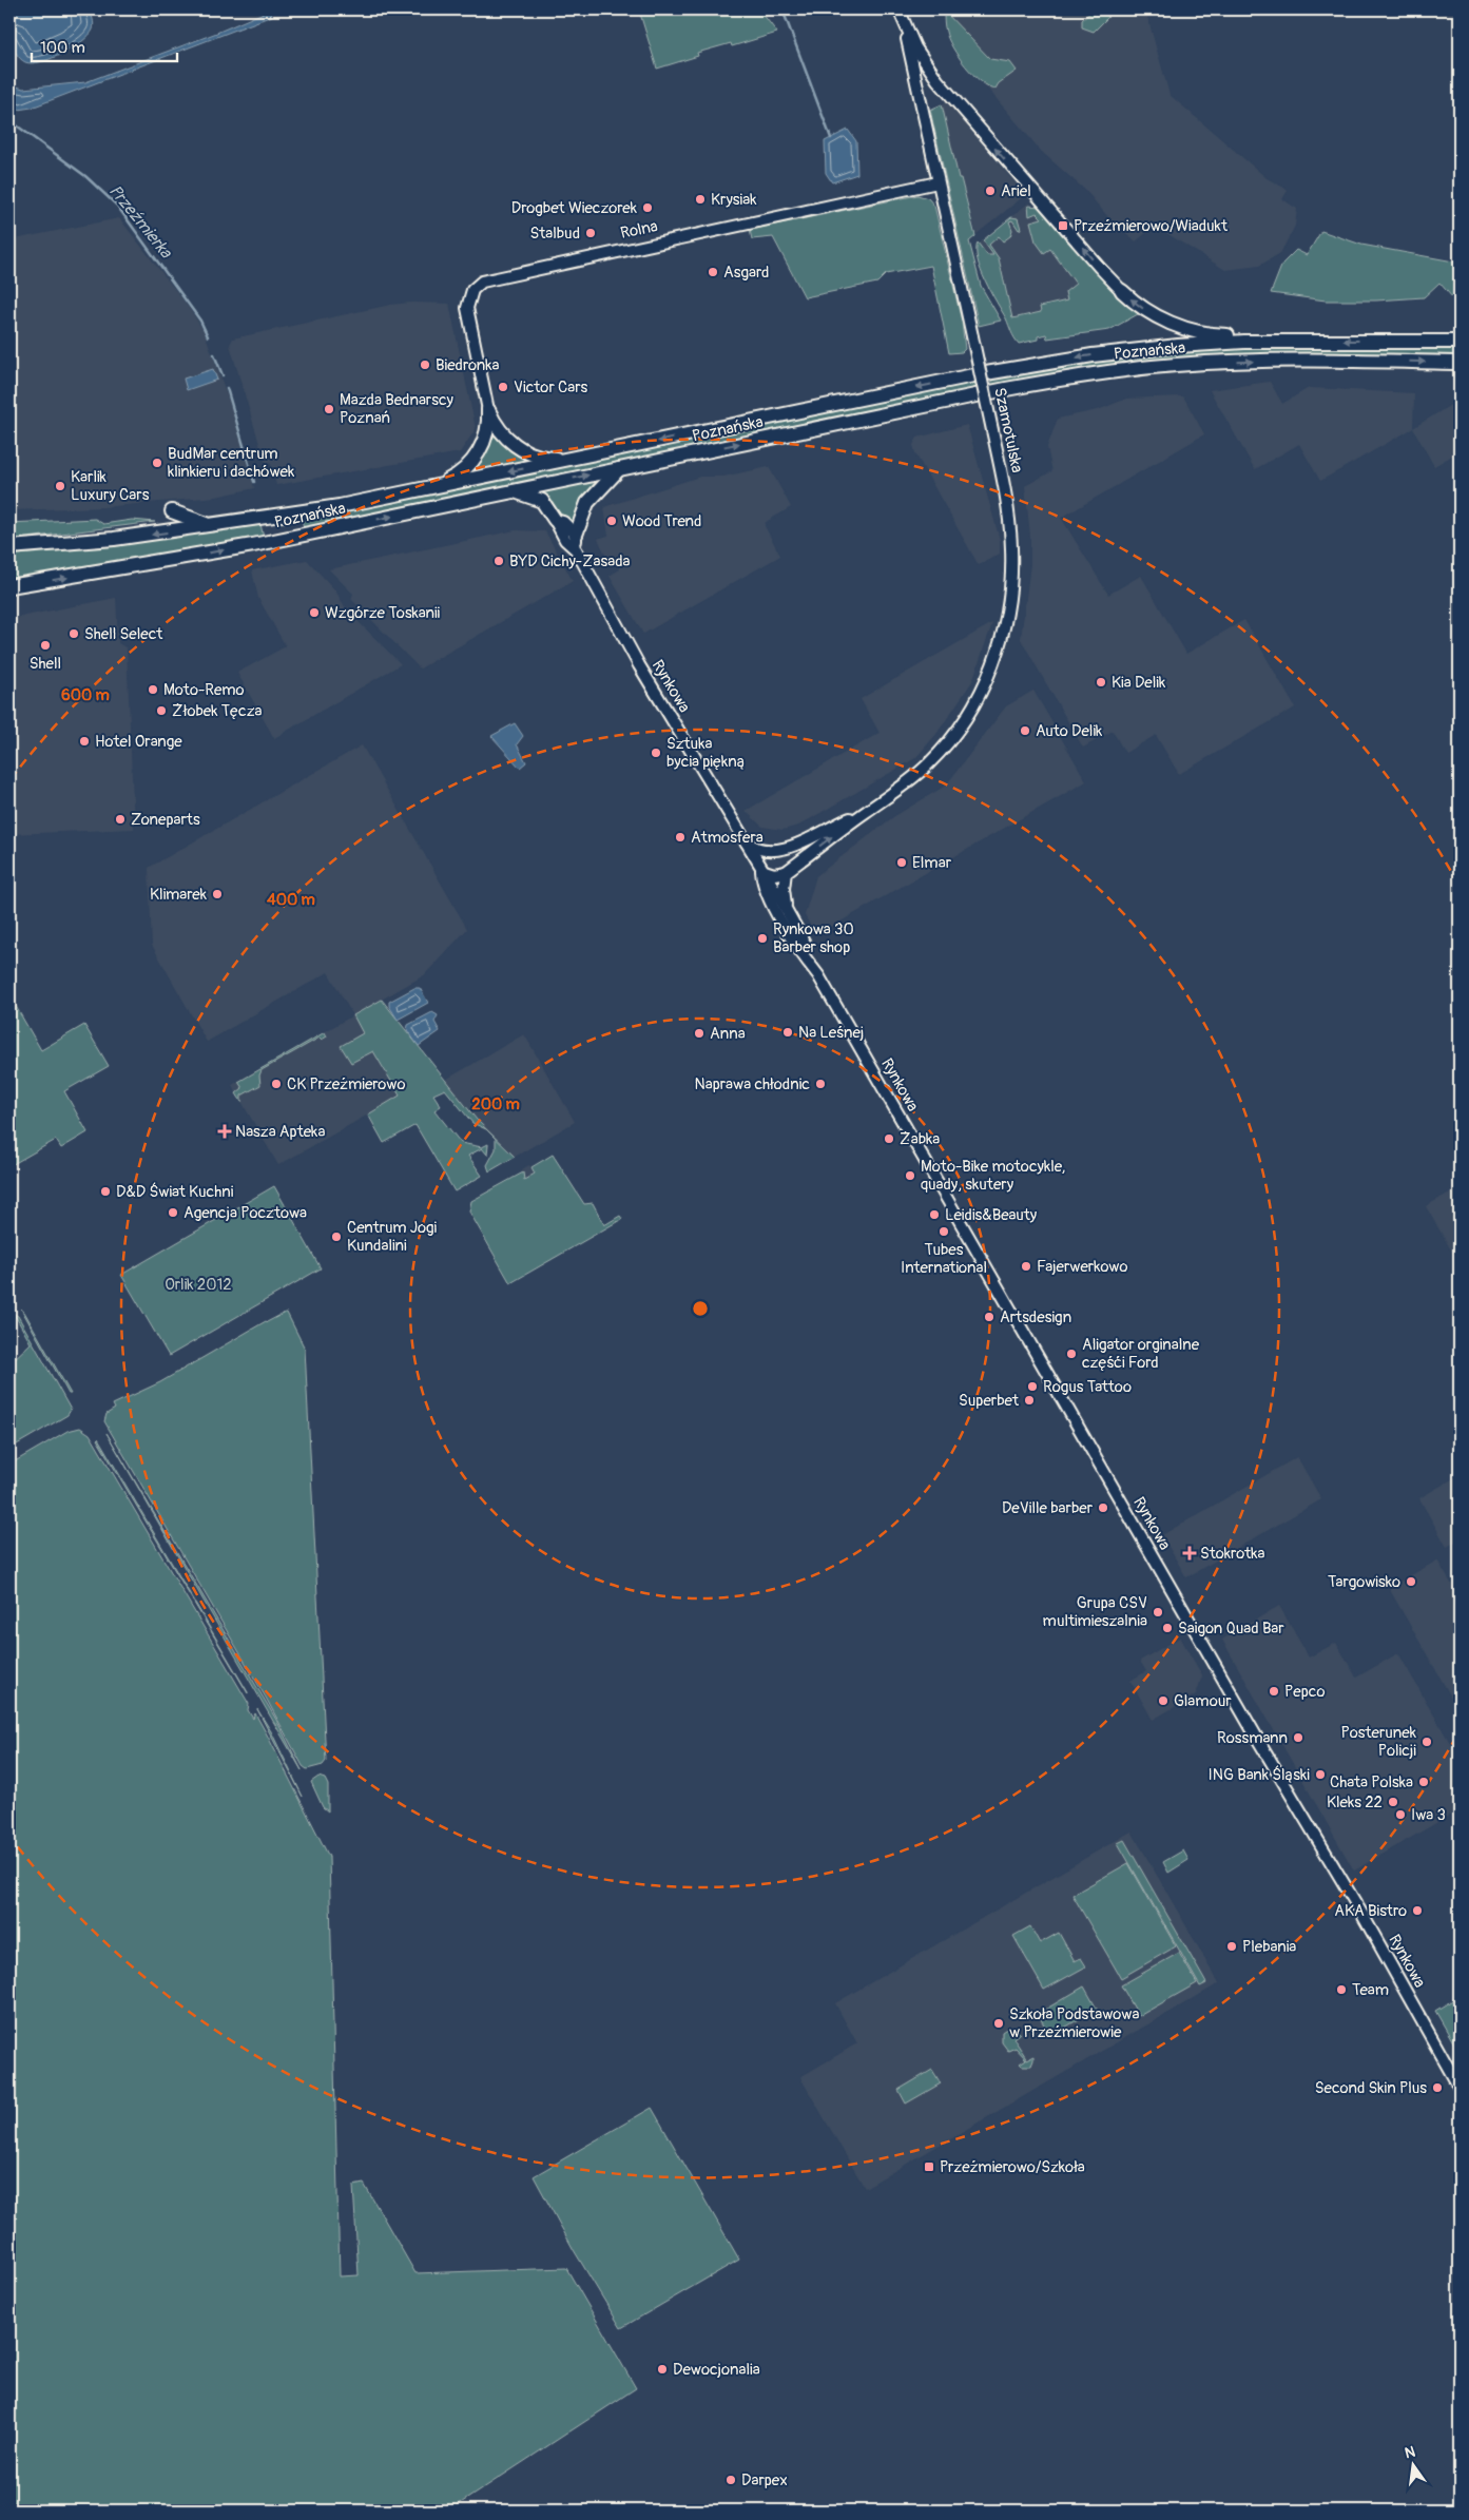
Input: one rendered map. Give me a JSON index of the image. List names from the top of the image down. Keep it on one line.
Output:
{"streets":{"main road":["Poznańska"],"street":["Rolna","Szamotulska","Rynkowa"]},"crossings":[["Rolna","Szamotulska"],["Szamotulska","Rynkowa"]],"water":["Przeźmierka"],"parks":["Orlik 2012"],"places":{"other":["Ariel","Krysiak","Drogbet Wieczorek","Stalbud","Asgard","Biedronka","Victor Cars","Mazda Bednarscy Poznań","BudMar centrum klinkieru i dachówek","Karlik Luxury Cars","Wood Trend","BYD Cichy-Zasada","Wzgórze Toskanii","Shell Select","Shell","Kia Delik","Moto-Remo","Żłobek Tęcza","Auto Delik","Hotel Orange","Sztuka bycia piękną","Zoneparts","Atmosfera","Elmar","Klimarek","Rynkowa 30 Barber shop","Na Leśnej","Anna","CK Przeźmierowo","Naprawa chłodnic","Żabka","Moto-Bike motocykle, quady, skutery","D&D Świat Kuchni","Agencja Pocztowa","Leidis&Beauty","Tubes International","Centrum Jogi Kundalini","Fajerwerkowo","Artsdesign","Aligator orginalne częśći Ford","Rogus Tattoo","Superbet","DeVille barber","Targowisko","Grupa CSV multimieszalnia","Saigon Quad Bar","Pepco","Glamour","Rossmann","Posterunek Policji","ING Bank Śląski","Chata Polska","Kleks 22","Iwa 3","AKA Bistro","Plebania","Team","Szkoła Podstawowa w Przeźmierowie","Second Skin Plus","Dewocjonalia","Darpex"],"transit":["Przeźmierowo/Wiadukt","Przeźmierowo/Szkoła"],"health":["Nasza Apteka","Stokrotka"]},"scale_bar":"100 m","north":"top","rings":["600 m","400 m","200 m"]}
